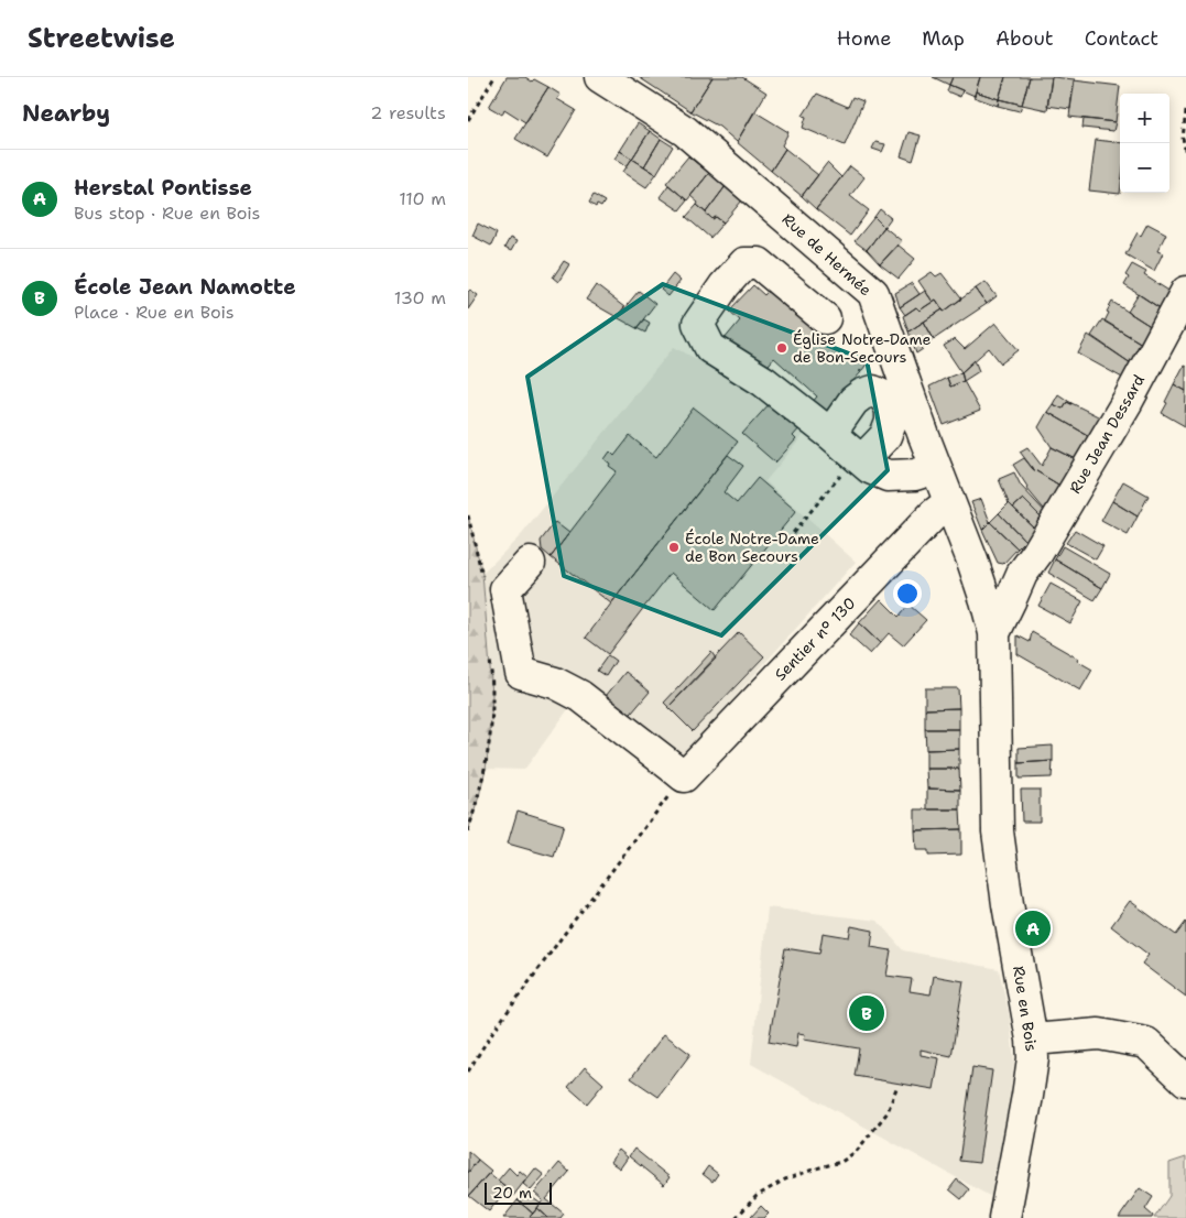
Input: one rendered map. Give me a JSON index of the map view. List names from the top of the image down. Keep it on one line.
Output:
{"streets":{"street":["Rue de Hermée","Rue Jean Dessard","Sentier n° 130","Rue en Bois"]},"crossings":[["Rue de Hermée","Rue Jean Dessard"],["Rue de Hermée","Sentier n° 130"],["Rue de Hermée","Rue en Bois"],["Rue Jean Dessard","Rue en Bois"]],"places":["Église Notre-Dame de Bon-Secours","École Notre-Dame de Bon Secours"],"scale_bar":"20 m","page":{"header":"Streetwise","nav":["Home","Map","About","Contact"],"heading":["Nearby","2 results"],"map_buttons":["+","−"],"list":[{"mark":"A","name":"Herstal Pontisse","note":"Bus stop · Rue en Bois","value":"110 m"},{"mark":"B","name":"École Jean Namotte","note":"Place · Rue en Bois","value":"130 m"}],"pins":["A","B"],"scale":"20 m"}}
